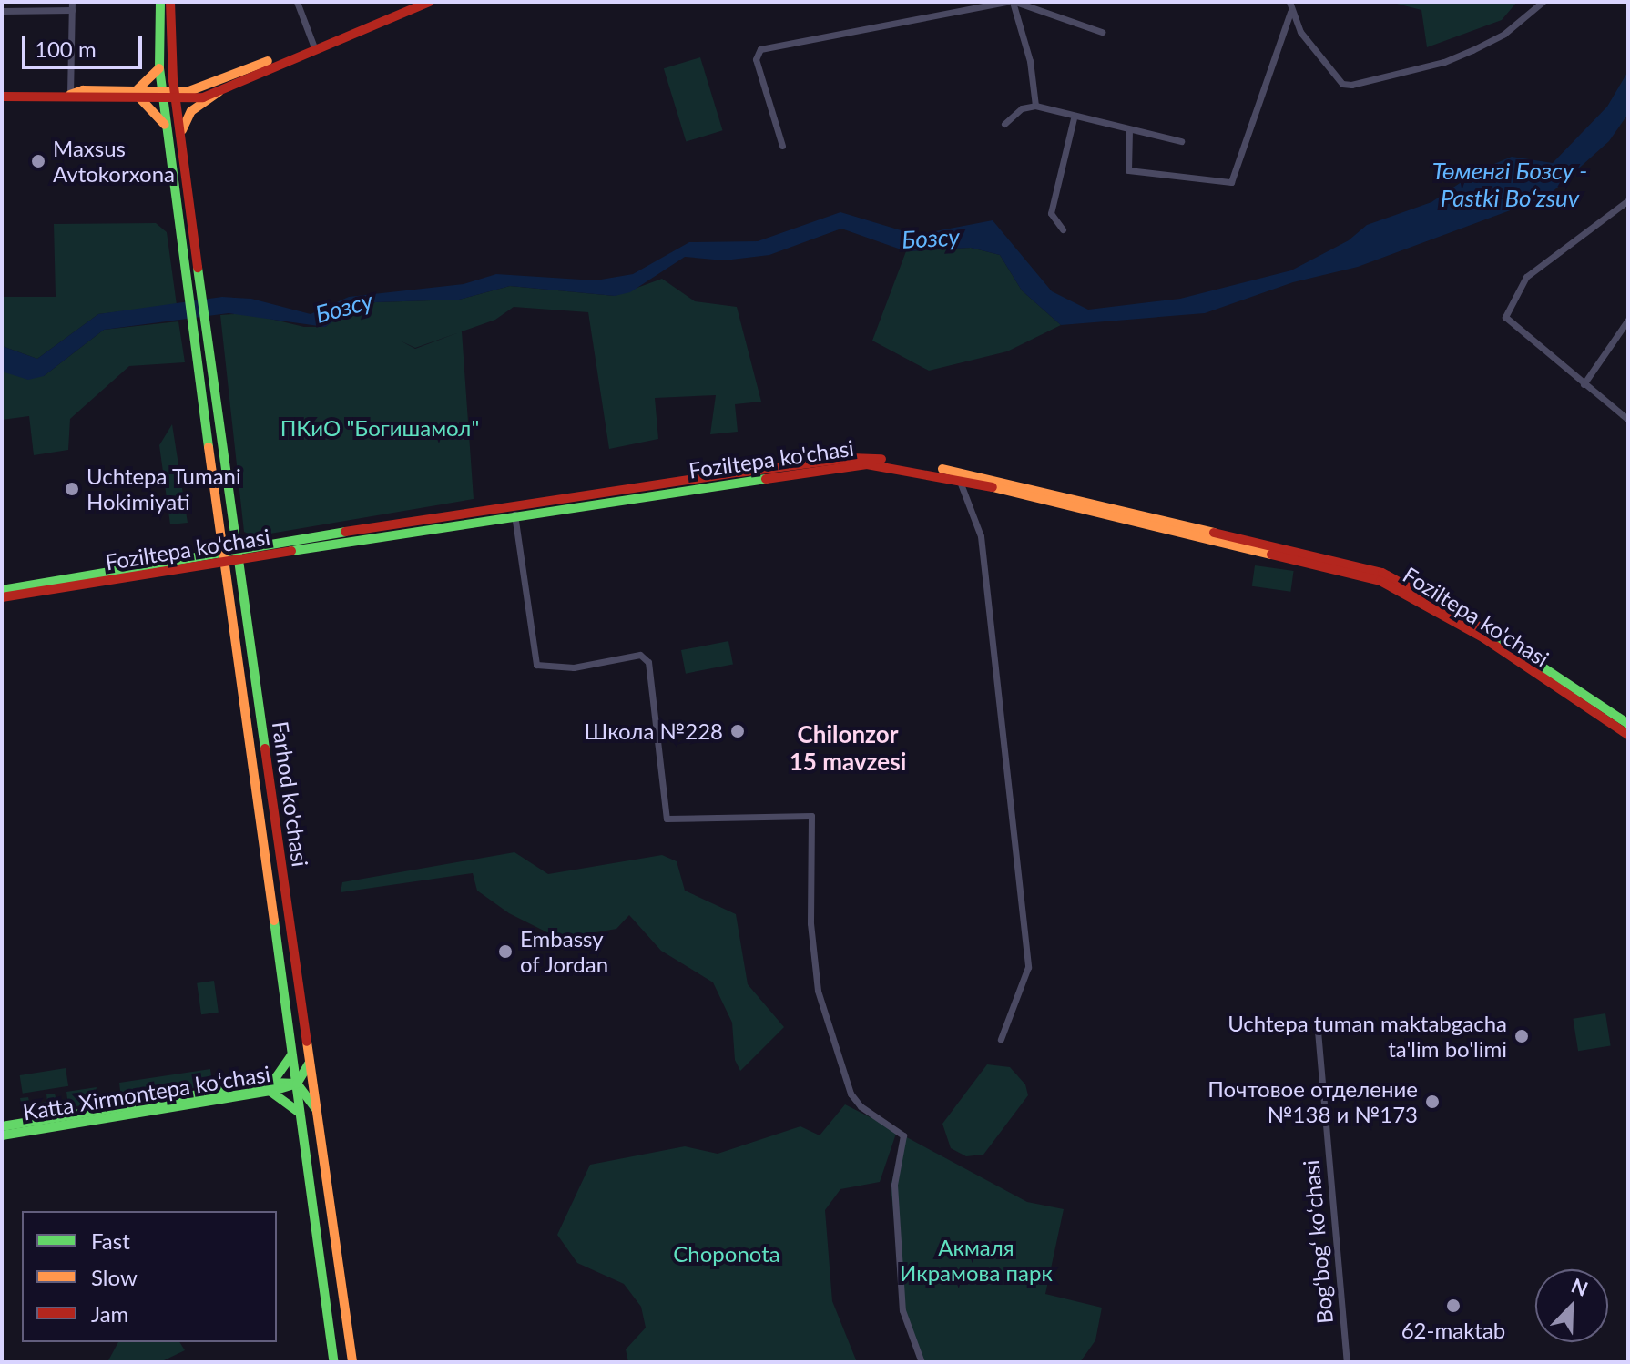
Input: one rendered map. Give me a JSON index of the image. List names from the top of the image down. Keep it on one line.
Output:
{"streets":{"main road":["Foziltepa ko'chasi","Farhod ko'chasi","Katta Xirmontepa koʻchasi"],"street":["Bogʻbogʻ koʻchasi"]},"crossings":[["Foziltepa ko'chasi","Farhod ko'chasi"],["Farhod ko'chasi","Katta Xirmontepa koʻchasi"]],"districts":["Chilonzor 15 mavzesi"],"water":["Төменгі Бозсу - Pastki Boʻzsuv","Бозсу"],"parks":["ПКиО \"Богишамол\"","Акмаля Икрамова парк","Choponota"],"places":["Maxsus Avtokorxona","Uchtepa Tumani Hokimiyati","Школа №228","Embassy of Jordan","Uchtepa tuman maktabgacha ta'lim bo'limi","Почтовое отделение №138 и №173","62-maktab"],"legend":["Fast","Slow","Jam"],"scale_bar":"100 m","north":"top right"}
